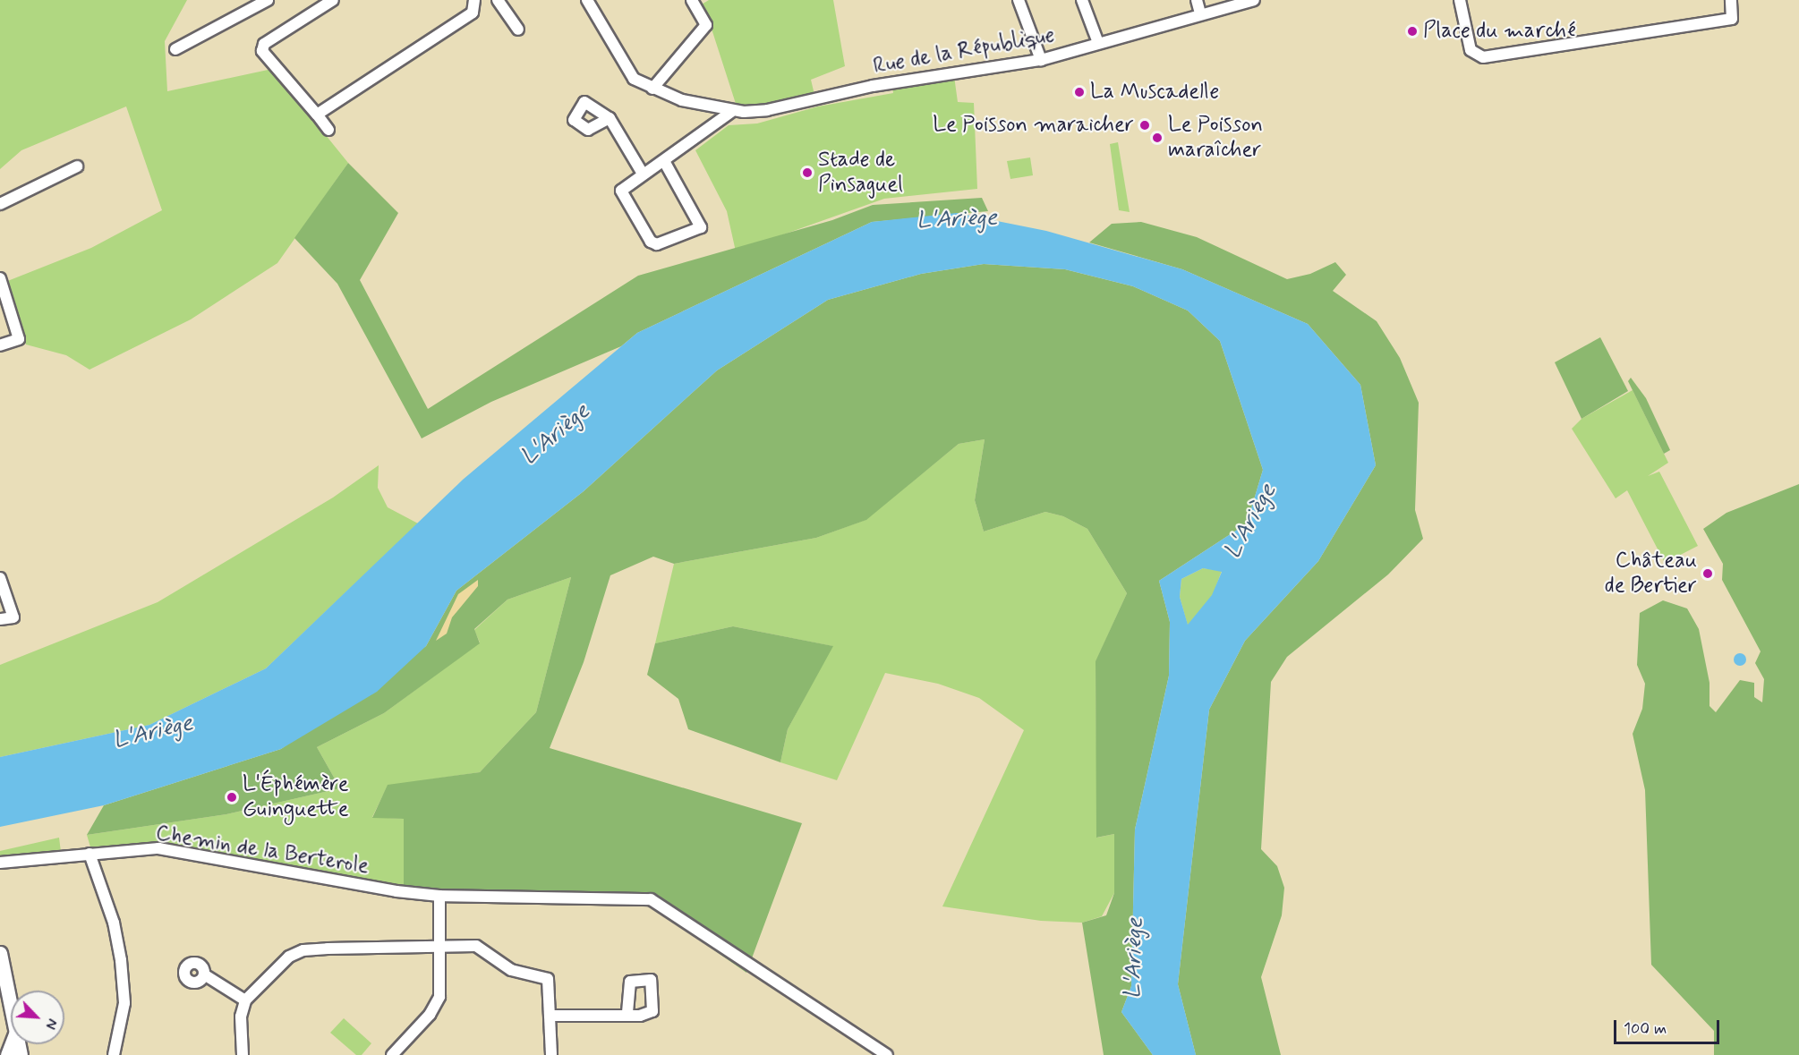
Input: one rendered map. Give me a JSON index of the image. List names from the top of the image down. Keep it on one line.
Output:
{"streets":{"street":["Rue de la République","Chemin de la Berterole"]},"water":["L'Ariège"],"places":["Place du marché","La Muscadelle","Le Poisson maraicher","Le Poisson maraîcher","Stade de Pinsaguel","Château de Bertier","L'Éphémère Guinguette"],"scale_bar":"100 m","north":"bottom right"}
